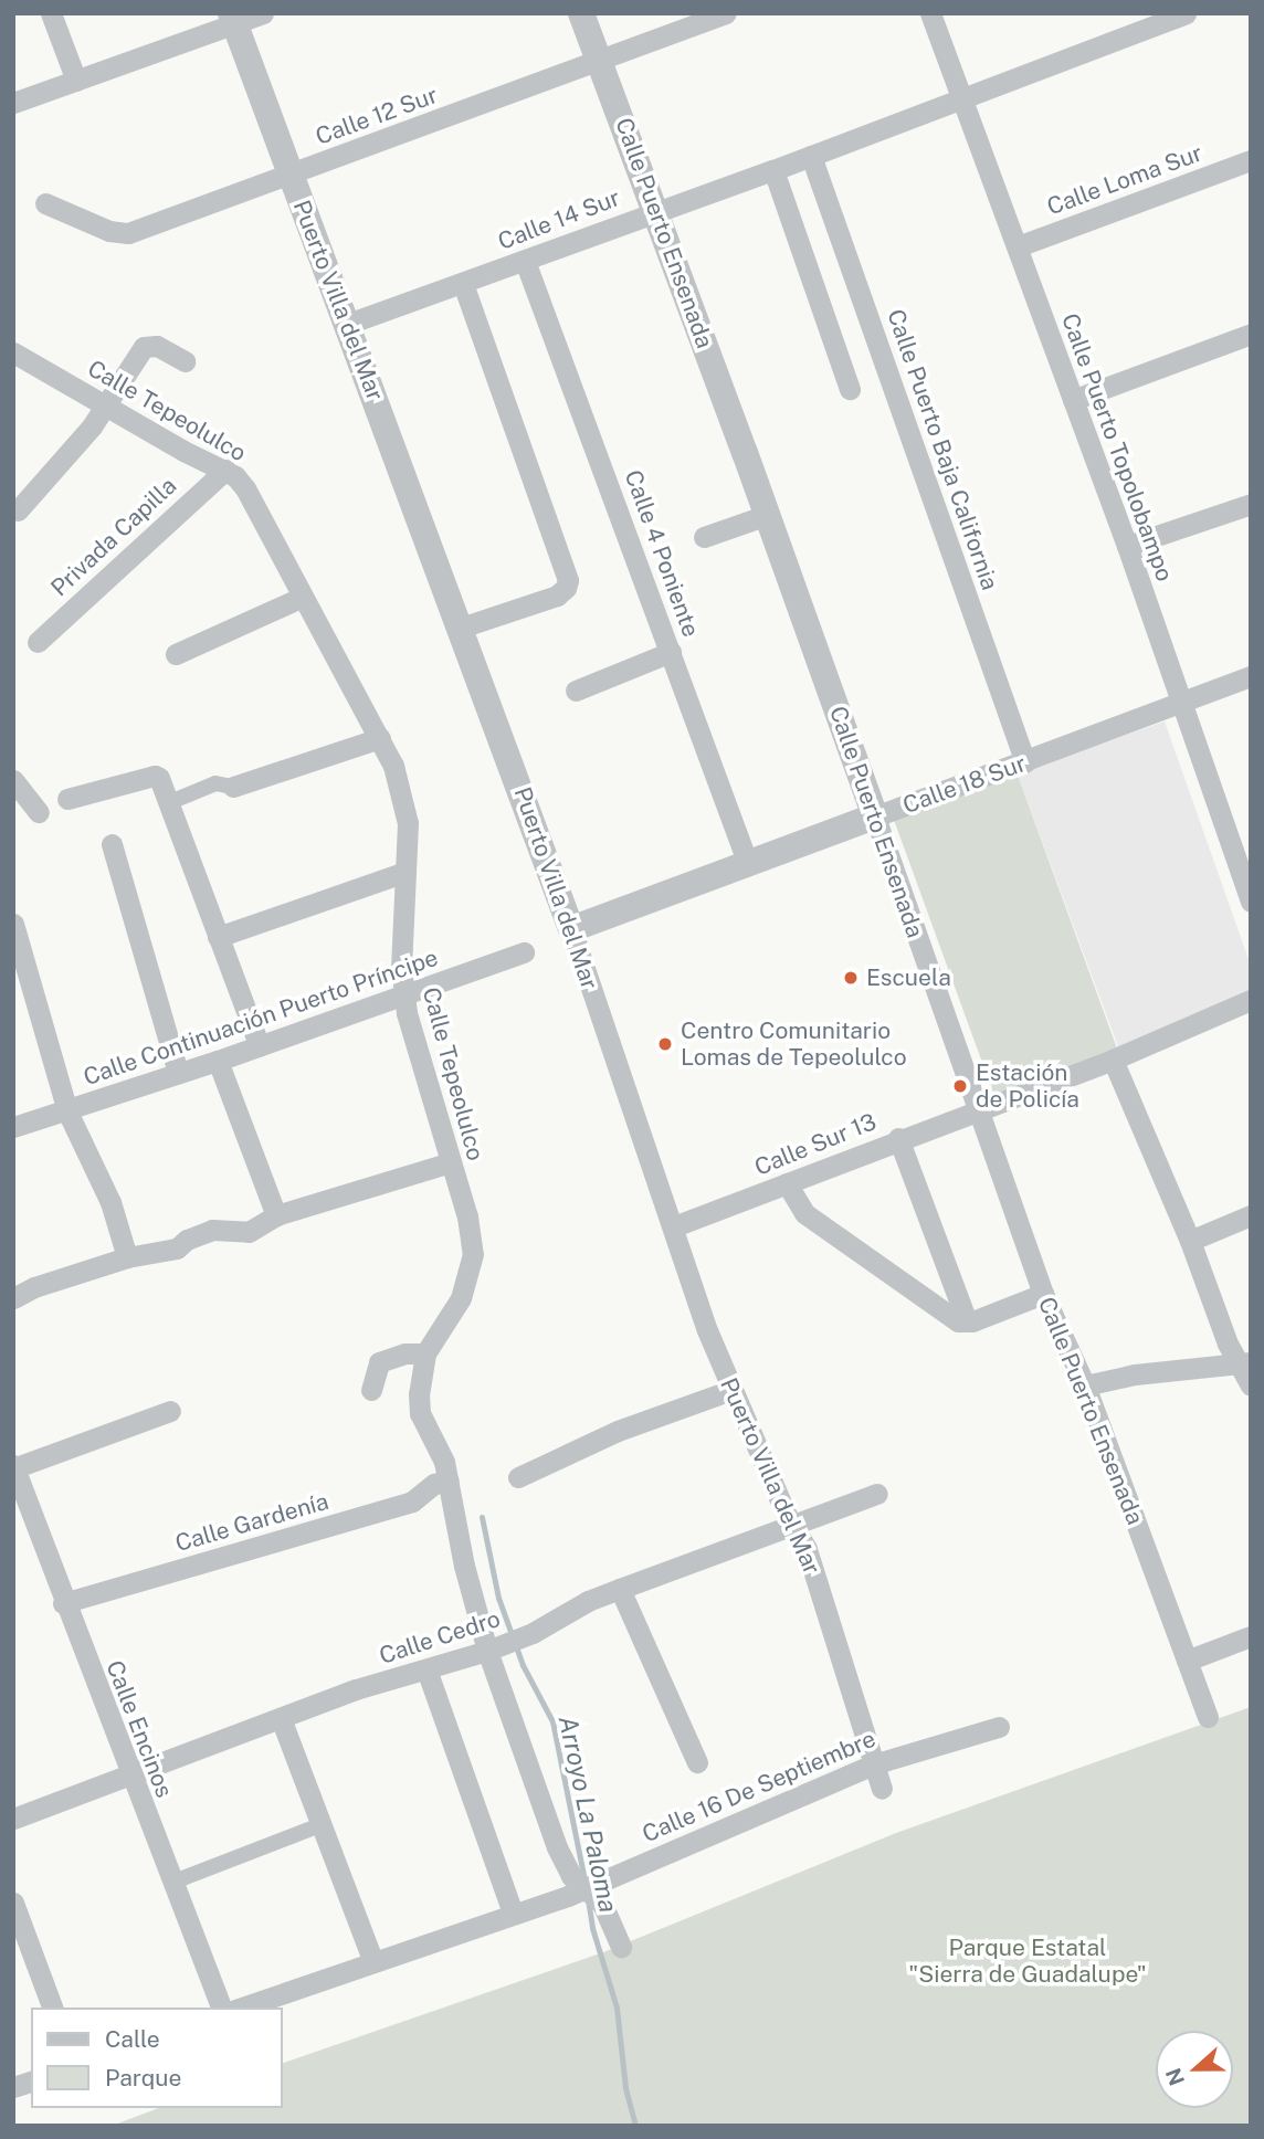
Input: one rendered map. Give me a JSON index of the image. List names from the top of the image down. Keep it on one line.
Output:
{"streets":{"street":["Calle 12 Sur","Calle Loma Sur","Calle 14 Sur","Calle Puerto Ensenada","Puerto Villa del Mar","Calle Tepeolulco","Calle Puerto Topolobampo","Calle Puerto Baja California","Privada Capilla","Calle 4 Poniente","Calle 18 Sur","Calle Continuación Puerto Príncipe","Calle Sur 13","Calle Gardenía","Calle Cedro","Calle Encinos","Calle 16 De Septiembre"]},"crossings":[["Calle 12 Sur","Calle Puerto Ensenada"],["Calle 12 Sur","Puerto Villa del Mar"],["Calle Loma Sur","Calle Puerto Topolobampo"],["Calle 14 Sur","Calle Puerto Ensenada"],["Calle 14 Sur","Puerto Villa del Mar"],["Calle 14 Sur","Calle Puerto Topolobampo"],["Calle 14 Sur","Calle Puerto Baja California"],["Calle 14 Sur","Calle 4 Poniente"],["Calle Puerto Ensenada","Calle 18 Sur"],["Calle Puerto Ensenada","Calle Sur 13"],["Puerto Villa del Mar","Calle 18 Sur"],["Puerto Villa del Mar","Calle Sur 13"],["Puerto Villa del Mar","Calle Cedro"],["Puerto Villa del Mar","Calle 16 De Septiembre"],["Calle Tepeolulco","Privada Capilla"],["Calle Tepeolulco","Calle Continuación Puerto Príncipe"],["Calle Tepeolulco","Calle Gardenía"],["Calle Tepeolulco","Calle Cedro"],["Calle Tepeolulco","Calle 16 De Septiembre"],["Calle Puerto Topolobampo","Calle 18 Sur"],["Calle Puerto Baja California","Calle 18 Sur"],["Calle 4 Poniente","Calle 18 Sur"],["Calle Gardenía","Calle Encinos"],["Calle Cedro","Calle Encinos"]],"water":["Arroyo La Paloma"],"parks":["Parque Estatal \"Sierra de Guadalupe\""],"places":["Escuela","Centro Comunitario Lomas de Tepeolulco","Estación de Policía"],"legend":["Calle","Parque"],"north":"left"}
